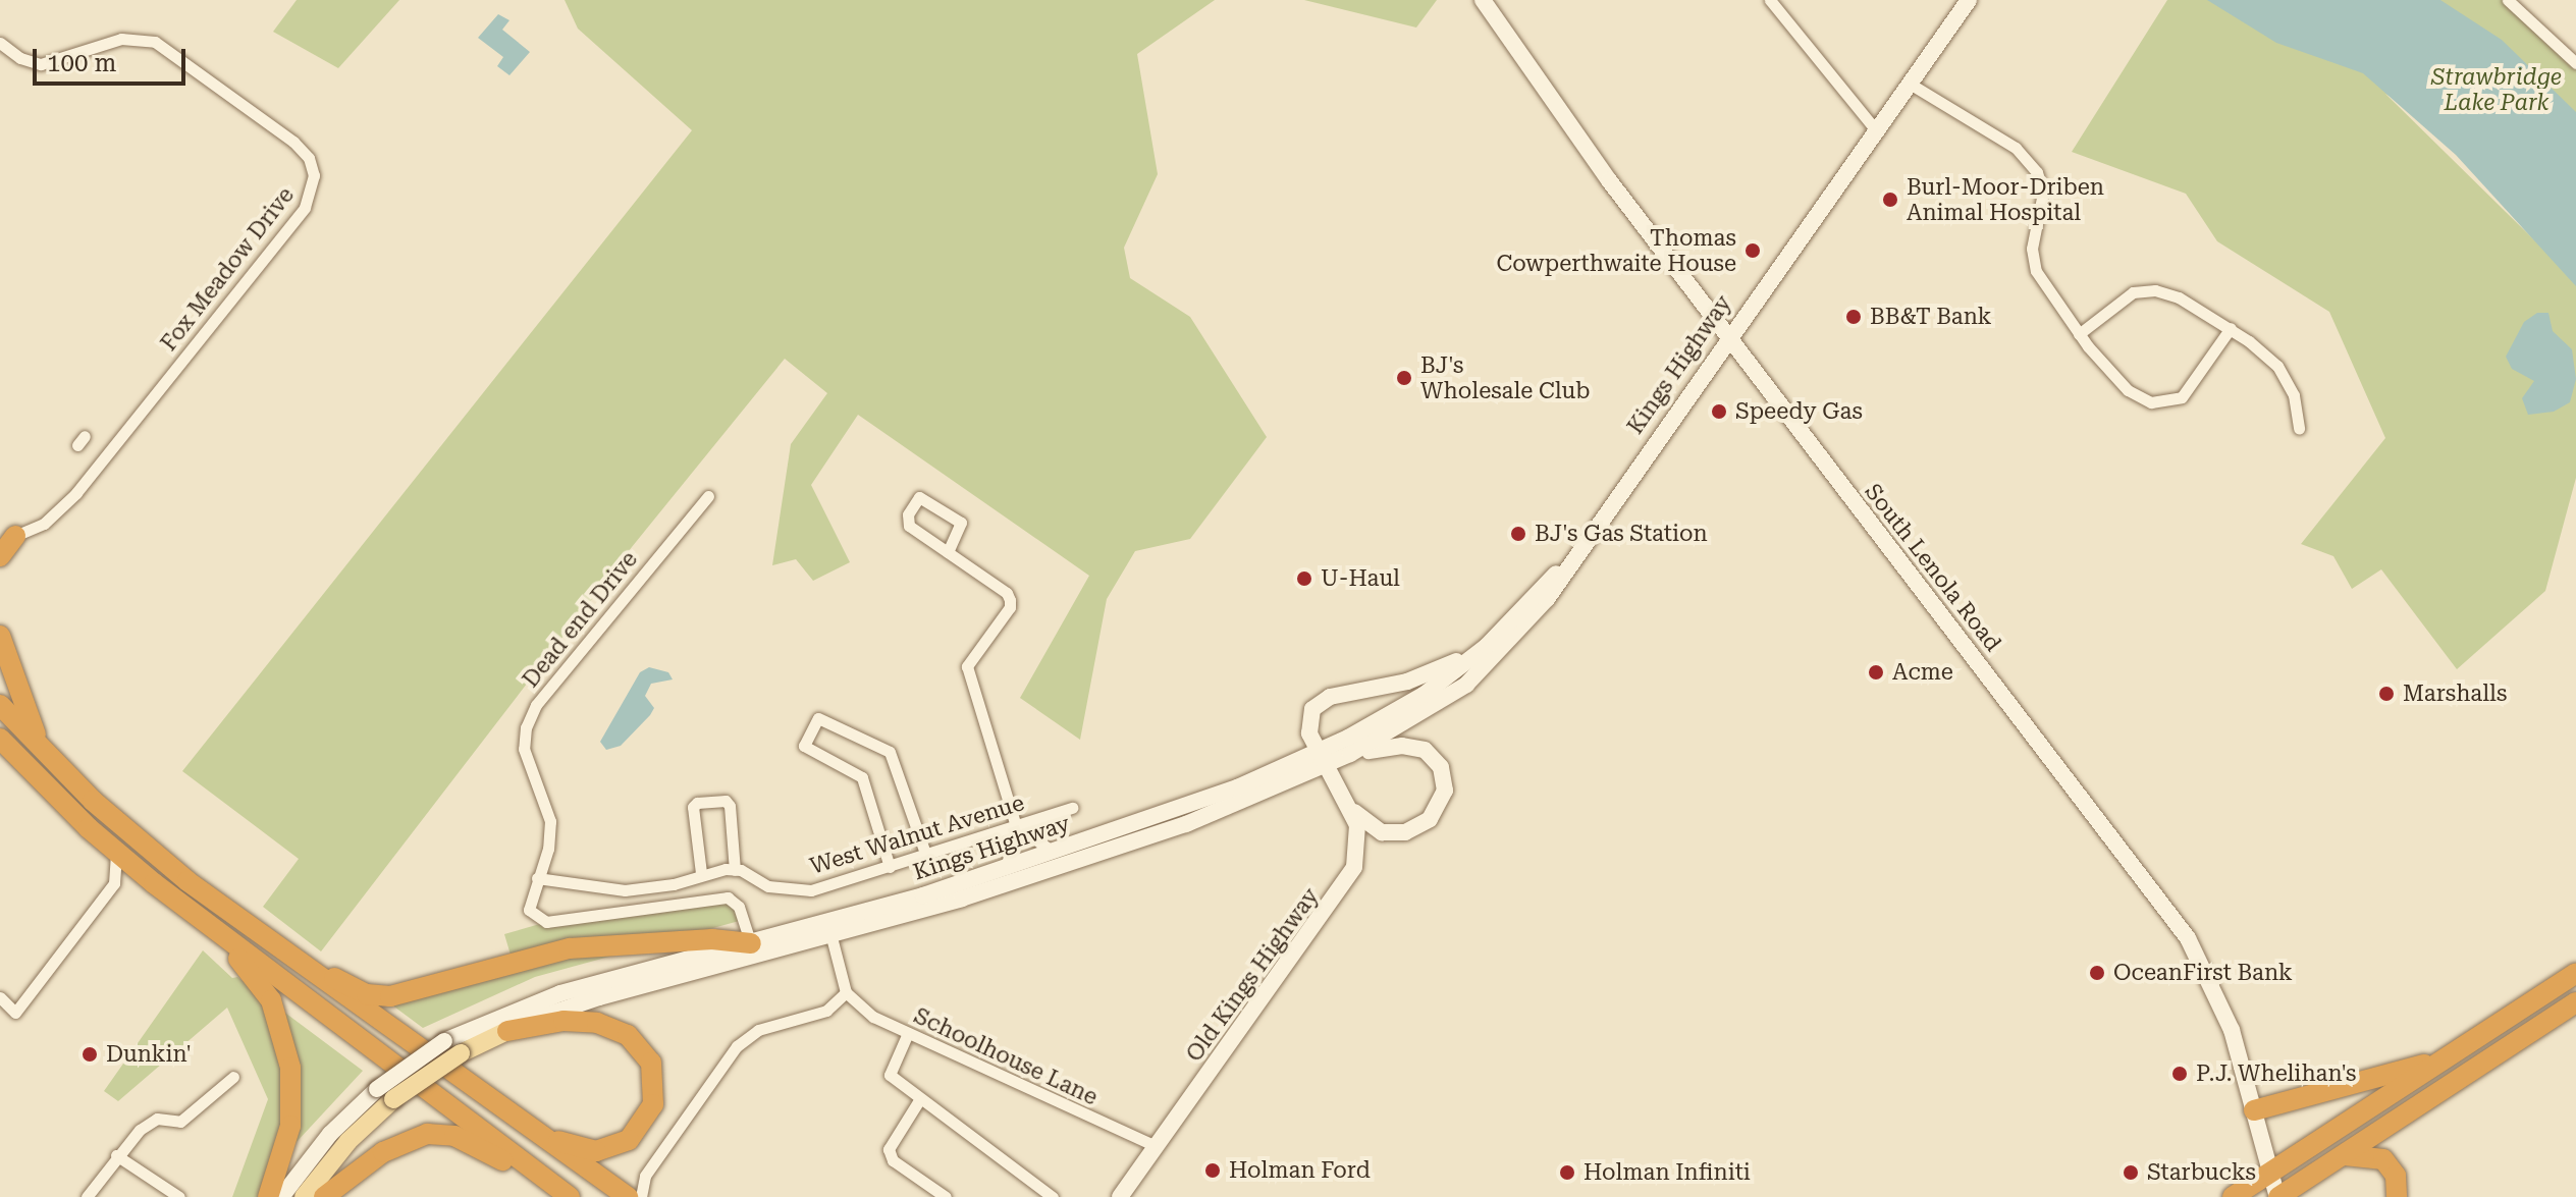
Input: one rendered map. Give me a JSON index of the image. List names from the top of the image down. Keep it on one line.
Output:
{"streets":{"main road":["Kings Highway","South Lenola Road","Old Kings Highway"],"street":["Fox Meadow Drive","Dead end Drive","West Walnut Avenue","Schoolhouse Lane"]},"crossings":[["Kings Highway","South Lenola Road"],["Kings Highway","Dead end Drive"],["Kings Highway","Old Kings Highway"],["Dead end Drive","West Walnut Avenue"],["Old Kings Highway","Schoolhouse Lane"]],"parks":["Strawbridge Lake Park"],"places":["Burl-Moor-Driben Animal Hospital","Thomas Cowperthwaite House","BB&T Bank","BJ's Wholesale Club","Speedy Gas","BJ's Gas Station","U-Haul","Acme","Marshalls","OceanFirst Bank","Dunkin'","P.J. Whelihan's","Holman Ford","Holman Infiniti","Starbucks"],"scale_bar":"100 m"}
